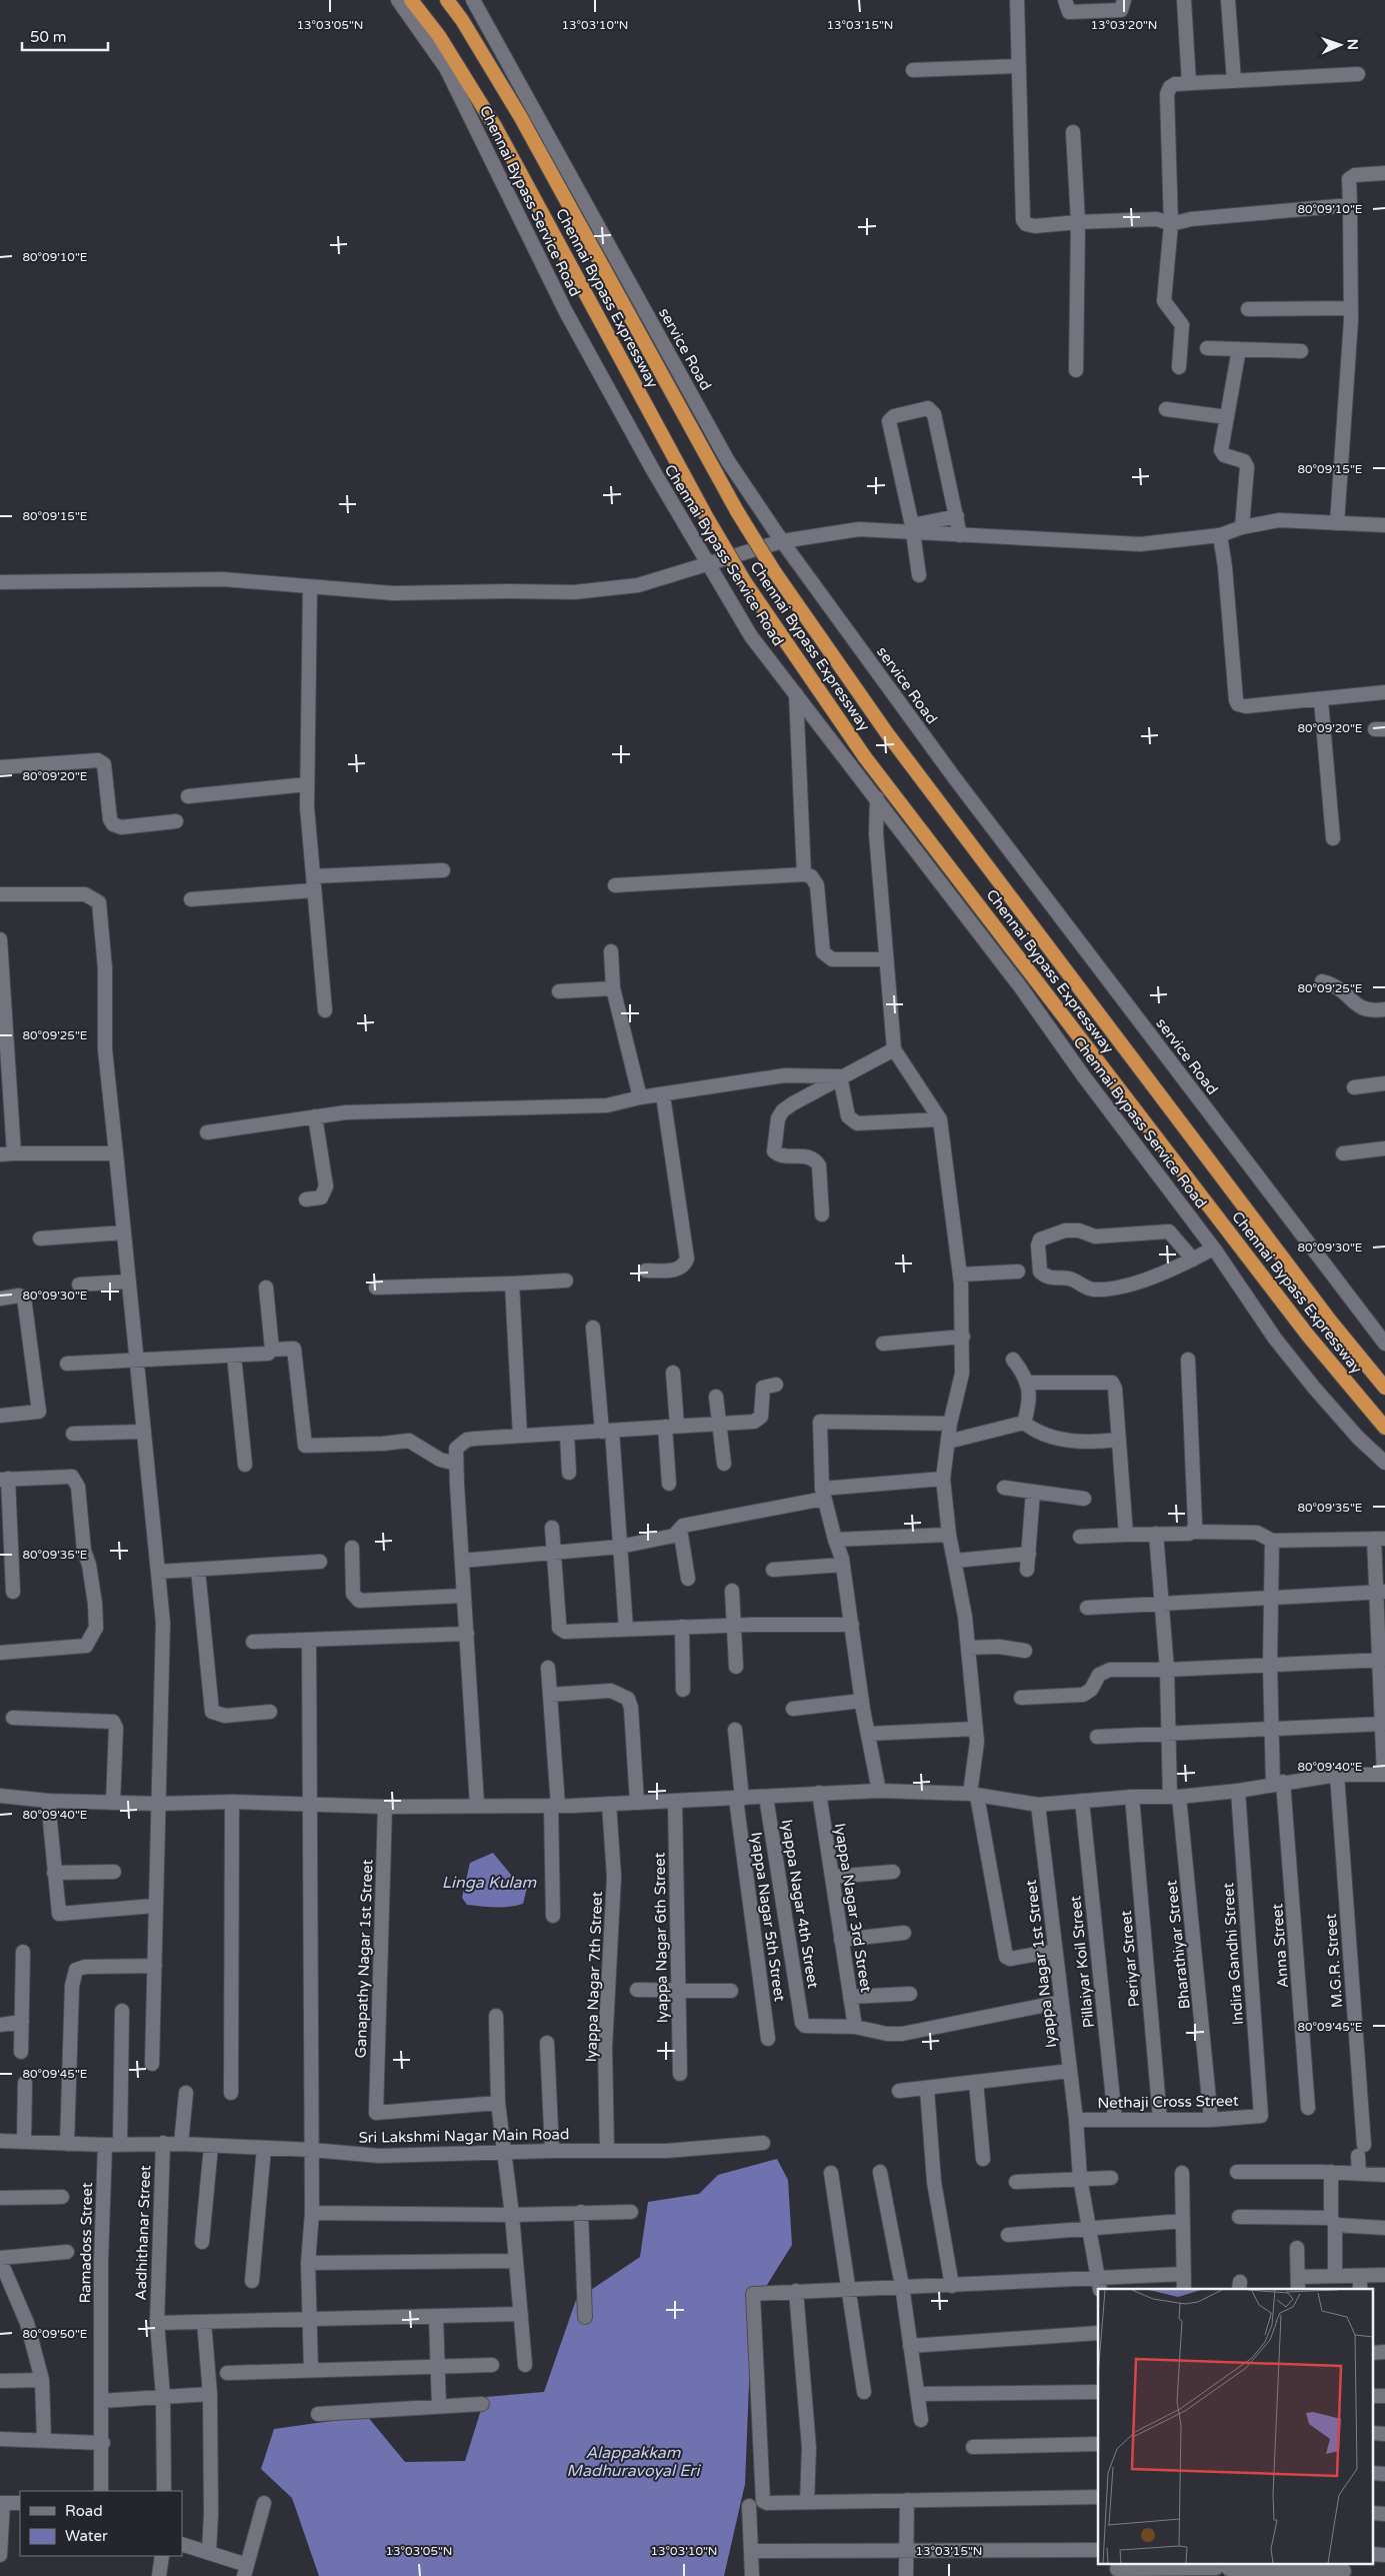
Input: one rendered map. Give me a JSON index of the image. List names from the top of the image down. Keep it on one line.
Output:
{"streets":{"highway":["Chennai Bypass Expressway"],"street":["Chennai Bypass Service Road","service Road","Iyappa Nagar 4th Street","Iyappa Nagar 3rd Street","Iyappa Nagar 5th Street","Iyappa Nagar 6th Street","Bharathiyar Street","Anna Street","Indira Gandhi Street","Ganapathy Nagar 1st Street","Periyar Street","M.G.R. Street","Pillaiyar Koil Street","Iyappa Nagar 1st Street","Iyappa Nagar 7th Street","Nethaji Cross Street","Sri Lakshmi Nagar Main Road","Aadhithanar Street","Ramadoss Street"]},"crossings":[["Iyappa Nagar 4th Street","Iyappa Nagar 3rd Street"],["Bharathiyar Street","Nethaji Cross Street"],["Indira Gandhi Street","Nethaji Cross Street"],["Periyar Street","Nethaji Cross Street"],["Pillaiyar Koil Street","Nethaji Cross Street"],["Iyappa Nagar 1st Street","Nethaji Cross Street"],["Iyappa Nagar 7th Street","Sri Lakshmi Nagar Main Road"],["Sri Lakshmi Nagar Main Road","Aadhithanar Street"],["Sri Lakshmi Nagar Main Road","Ramadoss Street"]],"water":["Linga Kulam","Alappakkam Madhuravoyal Eri"],"legend":["Road","Water"],"scale_bar":"50 m","north":"right","coordinates":["13°03'05\"N","13°03'10\"N","13°03'15\"N","13°03'20\"N","80°09'10\"E","80°09'15\"E","80°09'20\"E","80°09'25\"E","80°09'30\"E","80°09'35\"E","80°09'40\"E","80°09'45\"E","80°09'50\"E"]}
